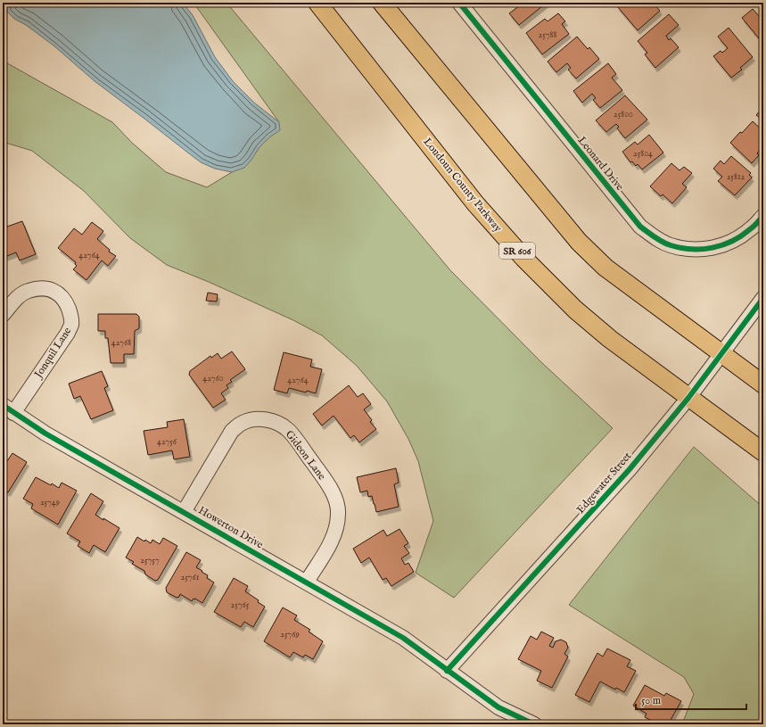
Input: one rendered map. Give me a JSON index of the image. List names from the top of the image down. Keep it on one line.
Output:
{"streets":{"main road":["Loudoun County Parkway","SR 606"],"street":["Leonard Drive","Jonquil Lane","Gideon Lane","Edgewater Street","Howerton Drive"]},"crossings":[["Loudoun County Parkway","Edgewater Street"],["Jonquil Lane","Howerton Drive"],["Gideon Lane","Howerton Drive"],["Edgewater Street","Howerton Drive"]],"house_numbers":["25788","25800","25804","25812","42764","42768","42760","42764","42756","25749","25757","25761","25765","25769"],"scale_bar":"50 m"}
